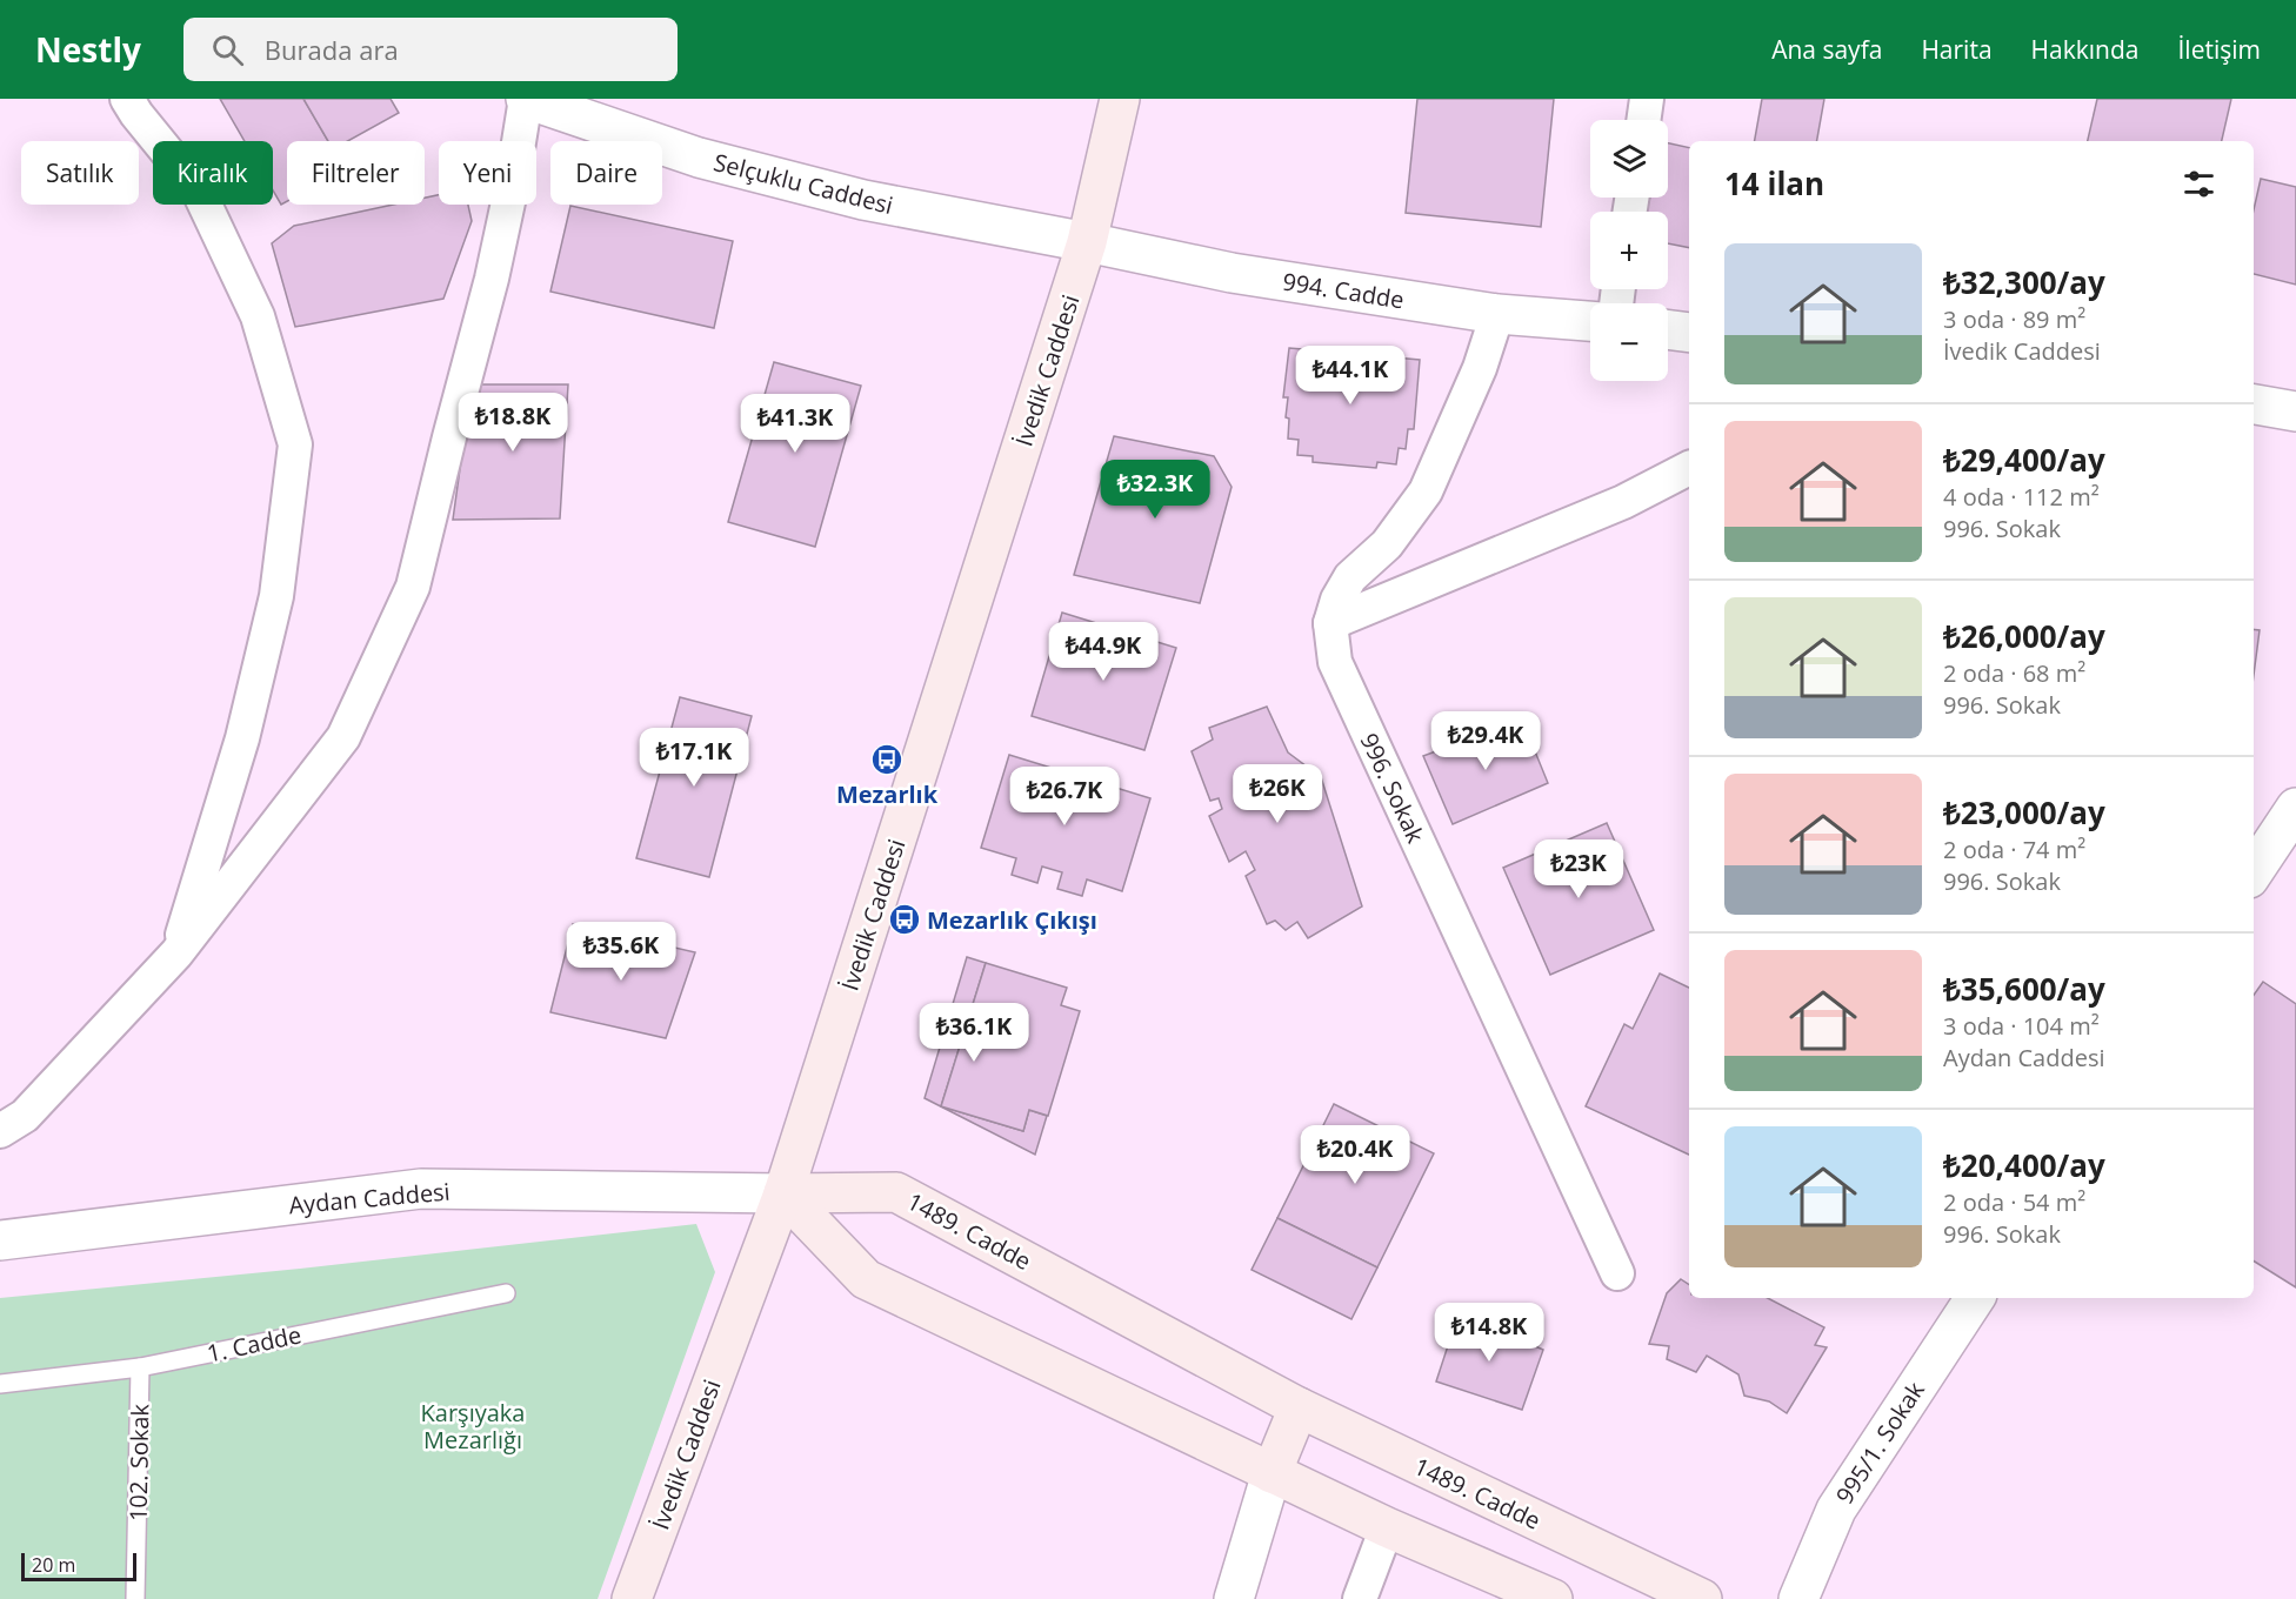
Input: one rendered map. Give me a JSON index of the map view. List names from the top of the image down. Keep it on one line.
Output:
{"streets":{"main road":["İvedik Caddesi","1489. Cadde"],"street":["Selçuklu Caddesi","994. Cadde","996. Sokak","Aydan Caddesi","995/1. Sokak"],"lane":["1. Cadde","102. Sokak"]},"crossings":[["Selçuklu Caddesi","994. Cadde"],["Selçuklu Caddesi","İvedik Caddesi"],["994. Cadde","İvedik Caddesi"],["994. Cadde","996. Sokak"],["İvedik Caddesi","Aydan Caddesi"],["İvedik Caddesi","1489. Cadde"],["Aydan Caddesi","1489. Cadde"],["1. Cadde","102. Sokak"]],"parks":["Karşıyaka Mezarlığı"],"places":{"bus stop":["Mezarlık","Mezarlık Çıkışı"]},"scale_bar":"20 m","page":{"header":"Nestly","search":"Burada ara","nav":["Ana sayfa","Harita","Hakkında","İletişim"],"map_buttons":["+","−"],"chip":["Satılık","Kiralık","Filtreler","Yeni","Daire"],"heading":"14 ilan","list":[{"name":"₺32,300/ay","note":"3 oda · 89 m² · İvedik Caddesi"},{"name":"₺29,400/ay","note":"4 oda · 112 m² · 996. Sokak"},{"name":"₺26,000/ay","note":"2 oda · 68 m² · 996. Sokak"},{"name":"₺23,000/ay","note":"2 oda · 74 m² · 996. Sokak"},{"name":"₺35,600/ay","note":"3 oda · 104 m² · Aydan Caddesi"},{"name":"₺20,400/ay","note":"2 oda · 54 m² · 996. Sokak"}],"price":["₺44.1K","₺18.8K","₺41.3K","₺32.3K","₺44.9K","₺29.4K","₺17.1K","₺26K","₺26.7K","₺23K","₺35.6K","₺36.1K","₺20.4K","₺14.8K"],"scale":"20 m"}}
